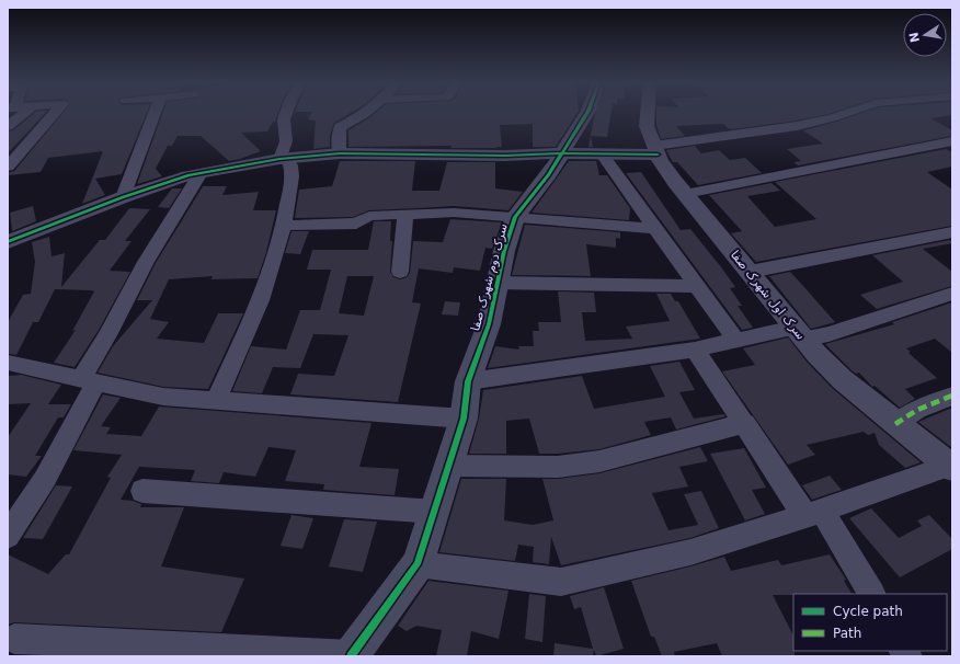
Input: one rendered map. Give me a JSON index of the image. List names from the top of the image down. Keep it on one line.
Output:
{"streets":{"street":["سرک دوم شهرک صفا","سرک اول شهرک صفا"]},"legend":["Cycle path","Path"],"north":"left"}
